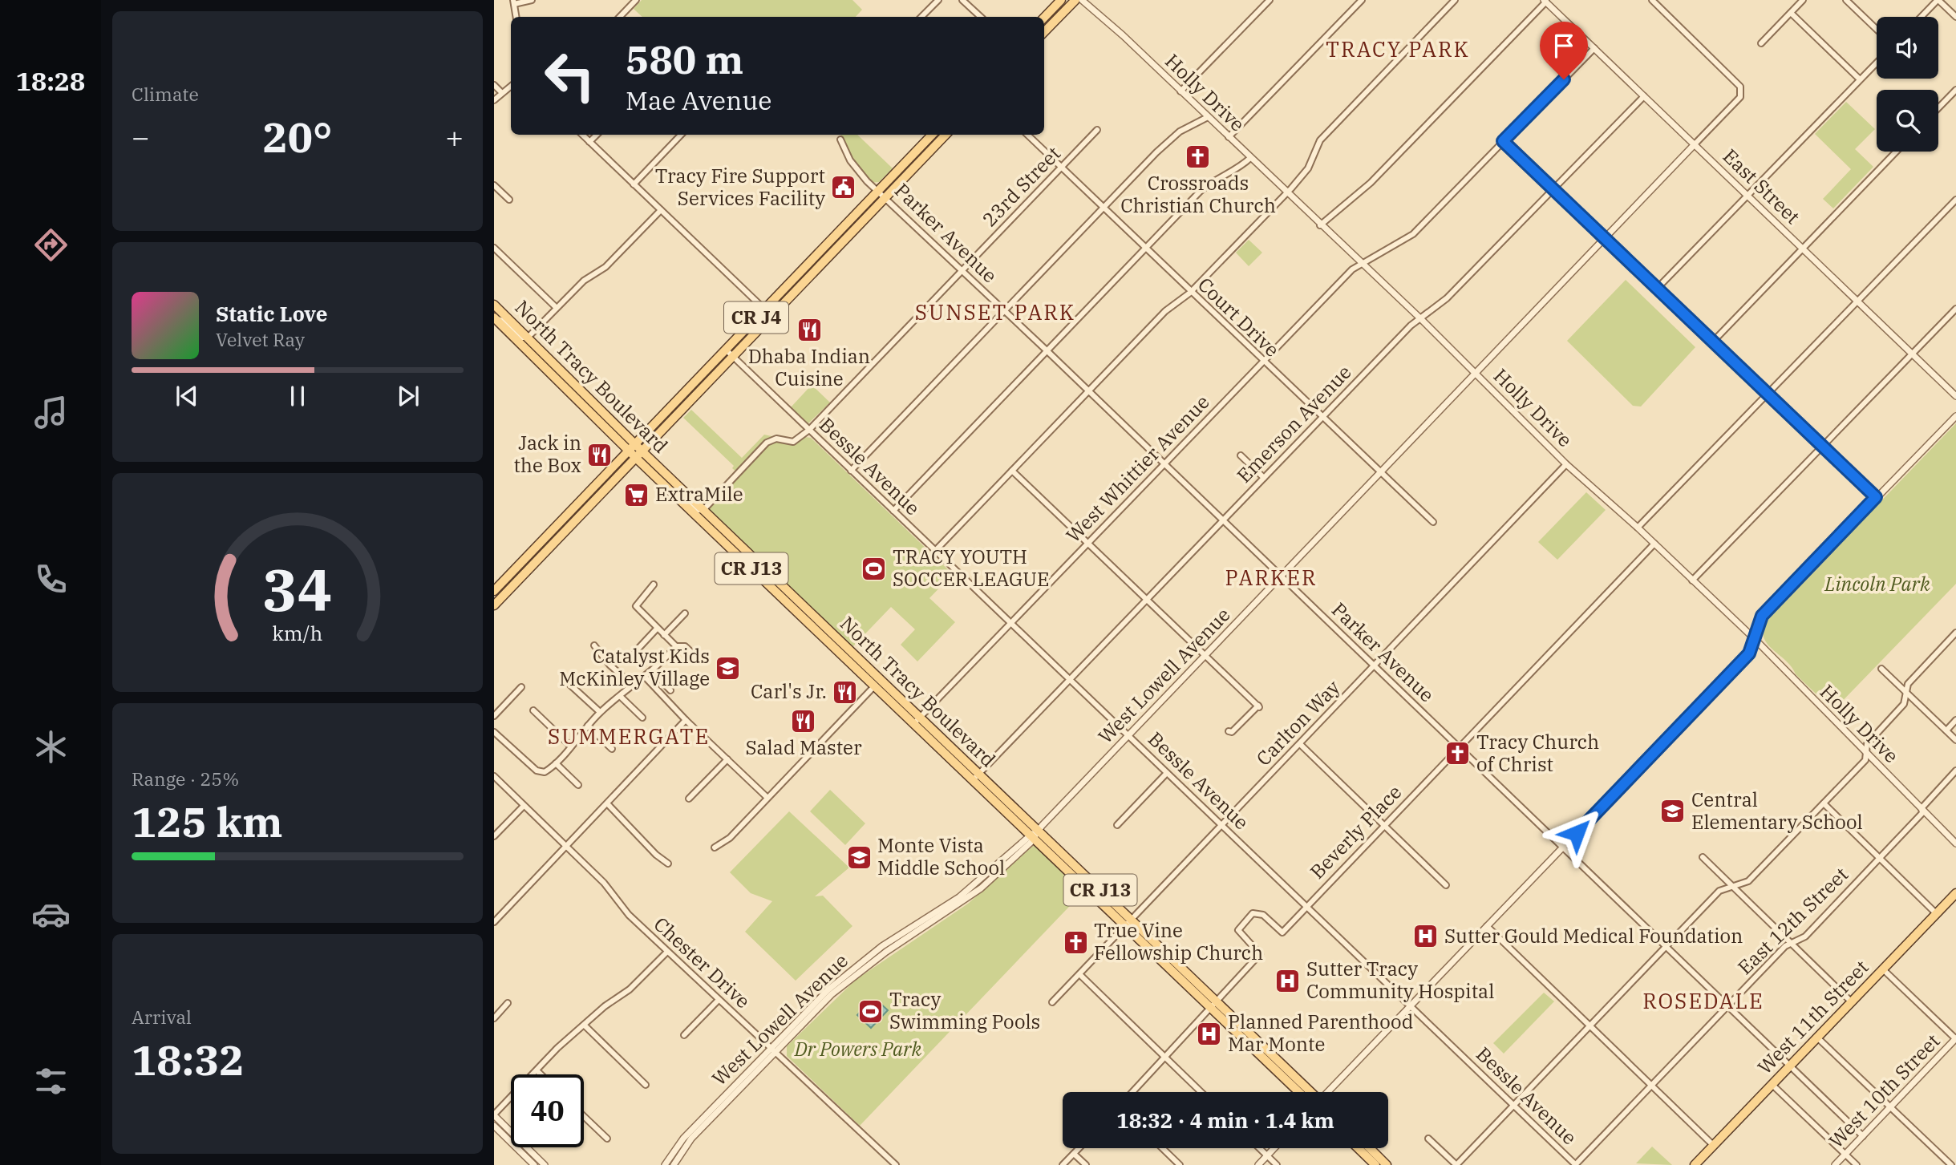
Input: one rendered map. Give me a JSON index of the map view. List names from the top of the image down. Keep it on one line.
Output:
{"streets":{"main road":["CR J4","North Tracy Boulevard","CR J13","West 11th Street"],"street":["Holly Drive","23rd Street","East Street","Parker Avenue","Court Drive","Emerson Avenue","Bessle Avenue","West Whittier Avenue","West Lowell Avenue","Carlton Way","Beverly Place","East 12th Street","Chester Drive","West 10th Street"]},"crossings":[["Holly Drive","Emerson Avenue"],["Holly Drive","West Whittier Avenue"],["Holly Drive","West Lowell Avenue"],["Holly Drive","Carlton Way"],["Holly Drive","Beverly Place"],["Holly Drive","East 12th Street"],["23rd Street","Parker Avenue"],["23rd Street","Court Drive"],["23rd Street","North Tracy Boulevard"],["23rd Street","Bessle Avenue"],["East Street","Emerson Avenue"],["East Street","West Whittier Avenue"],["East Street","West Lowell Avenue"],["Parker Avenue","CR J4"],["Parker Avenue","Emerson Avenue"],["Parker Avenue","West Whittier Avenue"],["Parker Avenue","West Lowell Avenue"],["Parker Avenue","Carlton Way"],["Parker Avenue","Beverly Place"],["Parker Avenue","East 12th Street"],["Parker Avenue","West 11th Street"],["Parker Avenue","West 10th Street"],["CR J4","North Tracy Boulevard"],["CR J4","Bessle Avenue"],["Court Drive","Emerson Avenue"],["Court Drive","West Whittier Avenue"],["Court Drive","West Lowell Avenue"],["North Tracy Boulevard","Emerson Avenue"],["North Tracy Boulevard","West Whittier Avenue"],["North Tracy Boulevard","West Lowell Avenue"],["North Tracy Boulevard","Carlton Way"],["North Tracy Boulevard","Beverly Place"],["Emerson Avenue","Bessle Avenue"],["Bessle Avenue","West Whittier Avenue"],["Bessle Avenue","West Lowell Avenue"],["Bessle Avenue","Carlton Way"],["Bessle Avenue","Beverly Place"],["Bessle Avenue","East 12th Street"],["West Lowell Avenue","Chester Drive"]],"districts":["TRACY PARK","SUNSET PARK","PARKER","SUMMERGATE","ROSEDALE"],"parks":["Lincoln Park","Dr Powers Park"],"places":{"church":["Crossroads Christian Church","Tracy Church of Christ","True Vine Fellowship Church"],"public building":["Tracy Fire Support Services Facility"],"restaurant":["Dhaba Indian Cuisine","Jack in the Box","Carl's Jr.","Salad Master"],"supermarket":["ExtraMile"],"sports":["TRACY YOUTH SOCCER LEAGUE","Tracy Swimming Pools"],"school or university":["Catalyst Kids McKinley Village","Central Elementary School","Monte Vista Middle School"],"hospital":["Sutter Gould Medical Foundation","Sutter Tracy Community Hospital","Planned Parenthood Mar Monte"]},"page":{"tabs":"18:28","tile":["Climate",["Range · 25%","125 km"],["Arrival","18:32"]],"turn":["580 m","Mae Avenue"],"heat":["−","20°","+"],"song":["Static Love","Velvet Ray"],"limit":"40","trip":"18:32 · 4 min · 1.4 km","gauge":["34","km/h"]}}
